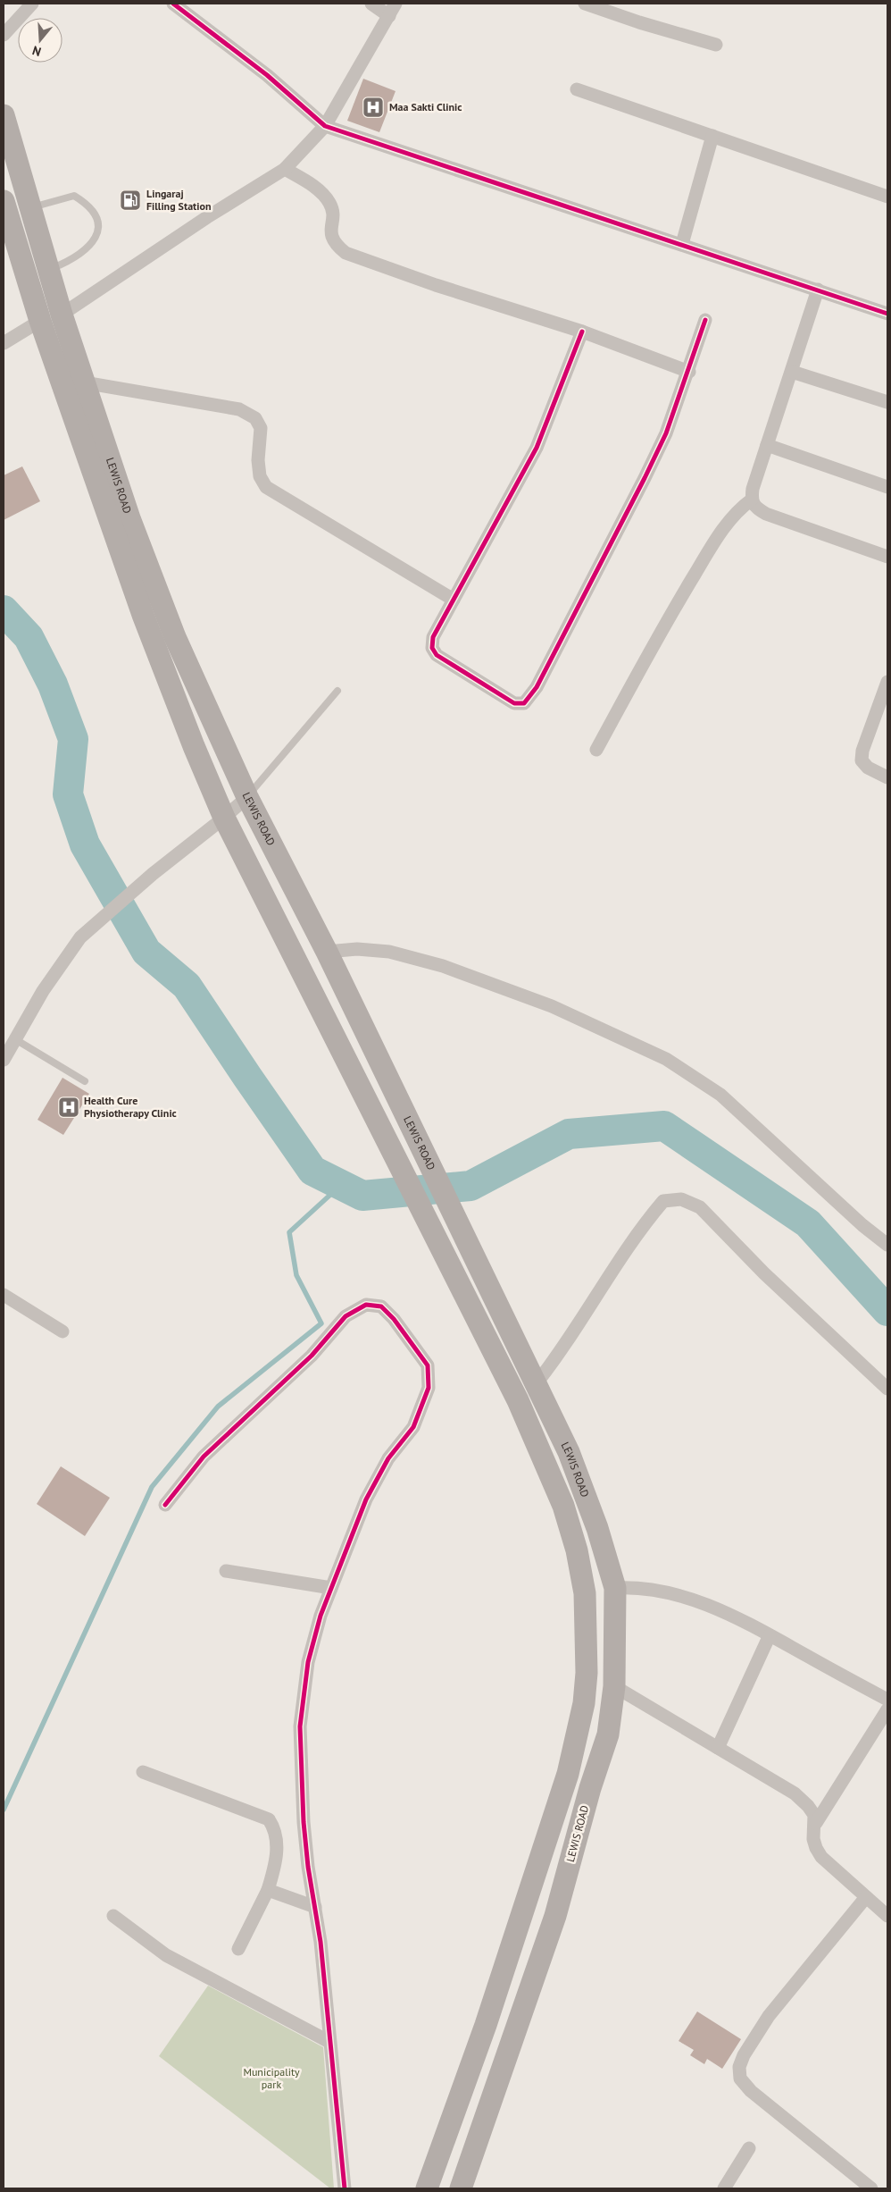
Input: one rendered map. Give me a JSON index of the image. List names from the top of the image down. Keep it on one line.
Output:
{"streets":{"main road":["LEWIS ROAD"]},"parks":["Municipality park"],"places":{"hospital":["Maa Sakti Clinic","Health Cure Physiotherapy Clinic"],"fuel station":["Lingaraj Filling Station"]},"north":"bottom"}
